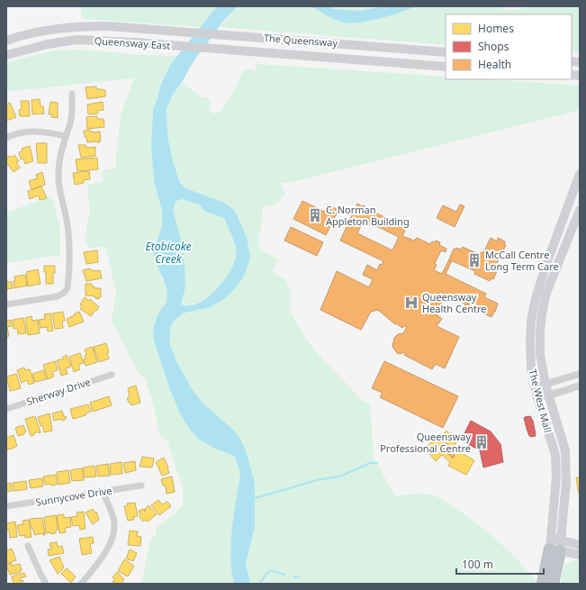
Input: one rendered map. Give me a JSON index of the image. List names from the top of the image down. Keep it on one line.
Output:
{"streets":{"main road":["The Queensway","Queensway East","The West Mall"],"street":["Sherway Drive","Sunnycove Drive"]},"crossings":[["The Queensway","Queensway East"]],"water":["Etobicoke Creek"],"places":{"building":["C. Norman Appleton Building","McCall Centre Long Term Care","Queensway Professional Centre"],"hospital":["Queensway Health Centre"]},"legend":["Homes","Shops","Health"],"scale_bar":"100 m"}
